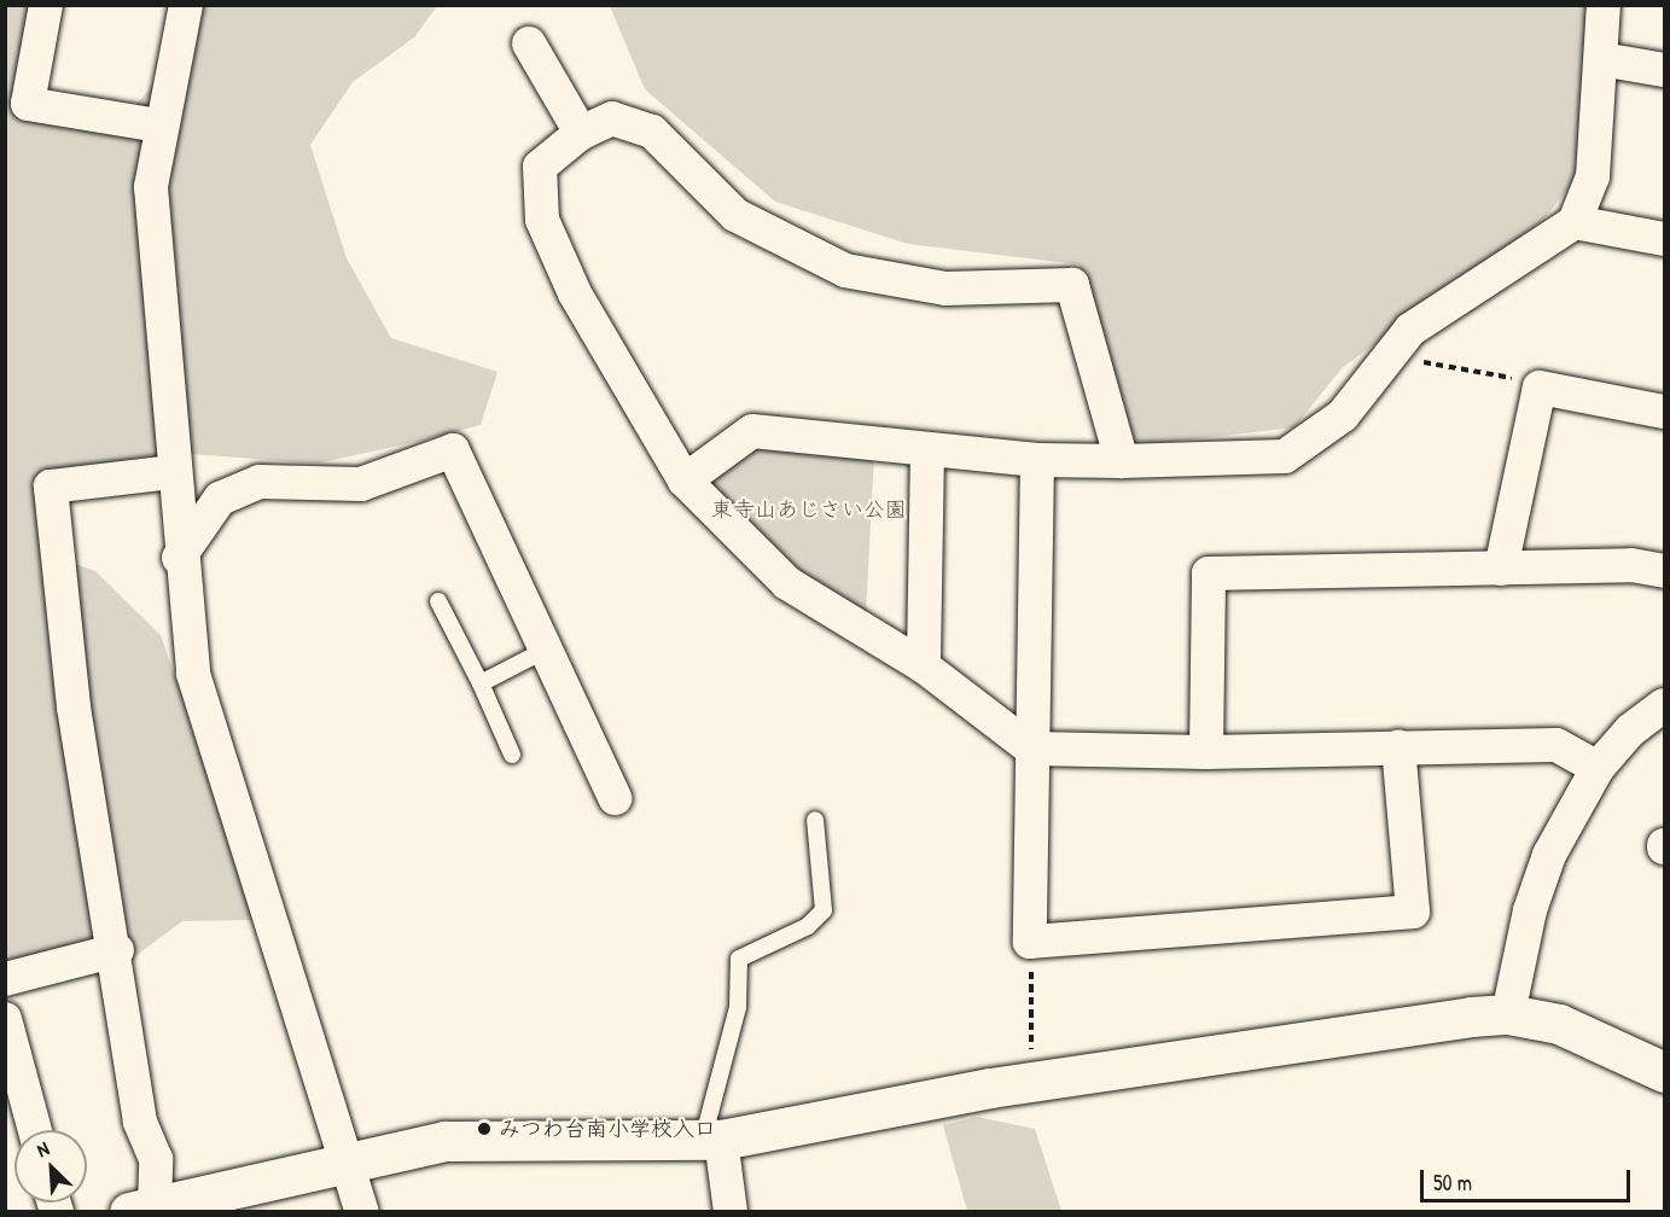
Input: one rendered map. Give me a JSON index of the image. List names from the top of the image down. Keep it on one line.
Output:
{"parks":["東寺山あじさい公園"],"places":["みつわ台南小学校入口"],"scale_bar":"50 m","north":"top left"}
